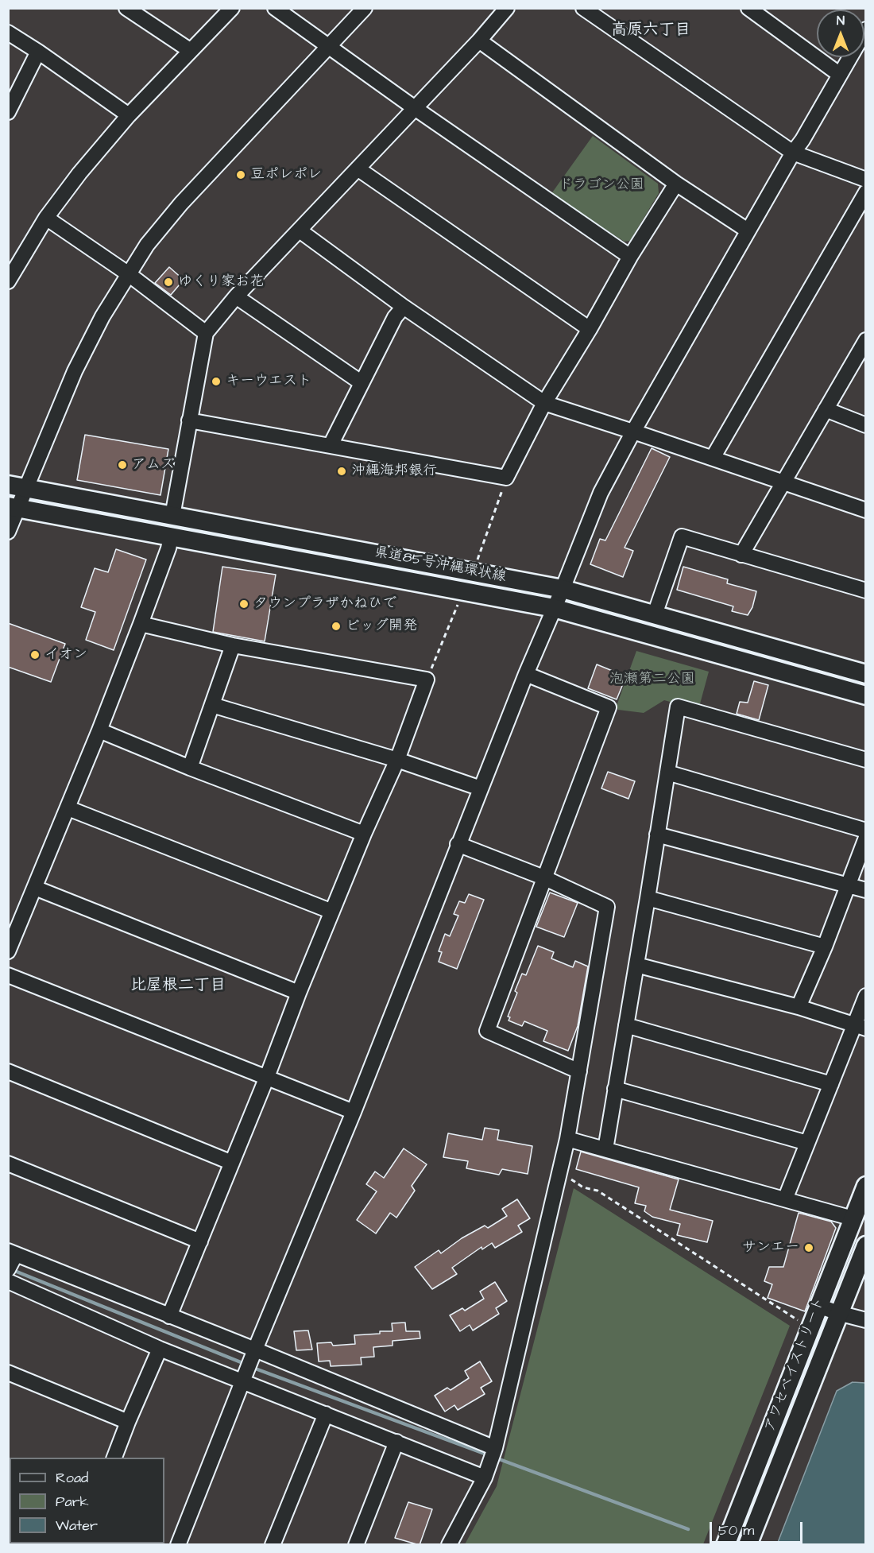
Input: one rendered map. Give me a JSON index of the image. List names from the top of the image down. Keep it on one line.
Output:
{"streets":{"main road":["県道85号沖縄環状線","アワセベイストリート"]},"districts":["高原六丁目","比屋根二丁目"],"parks":["ドラゴン公園","泡瀬第二公園"],"places":["豆ポレポレ","ゆくり家お花","キーウエスト","アムズ","沖縄海邦銀行","タウンプラザかねひで","ビッグ開発","イオン","サンエー"],"legend":["Road","Park","Water"],"scale_bar":"50 m","north":"top"}
